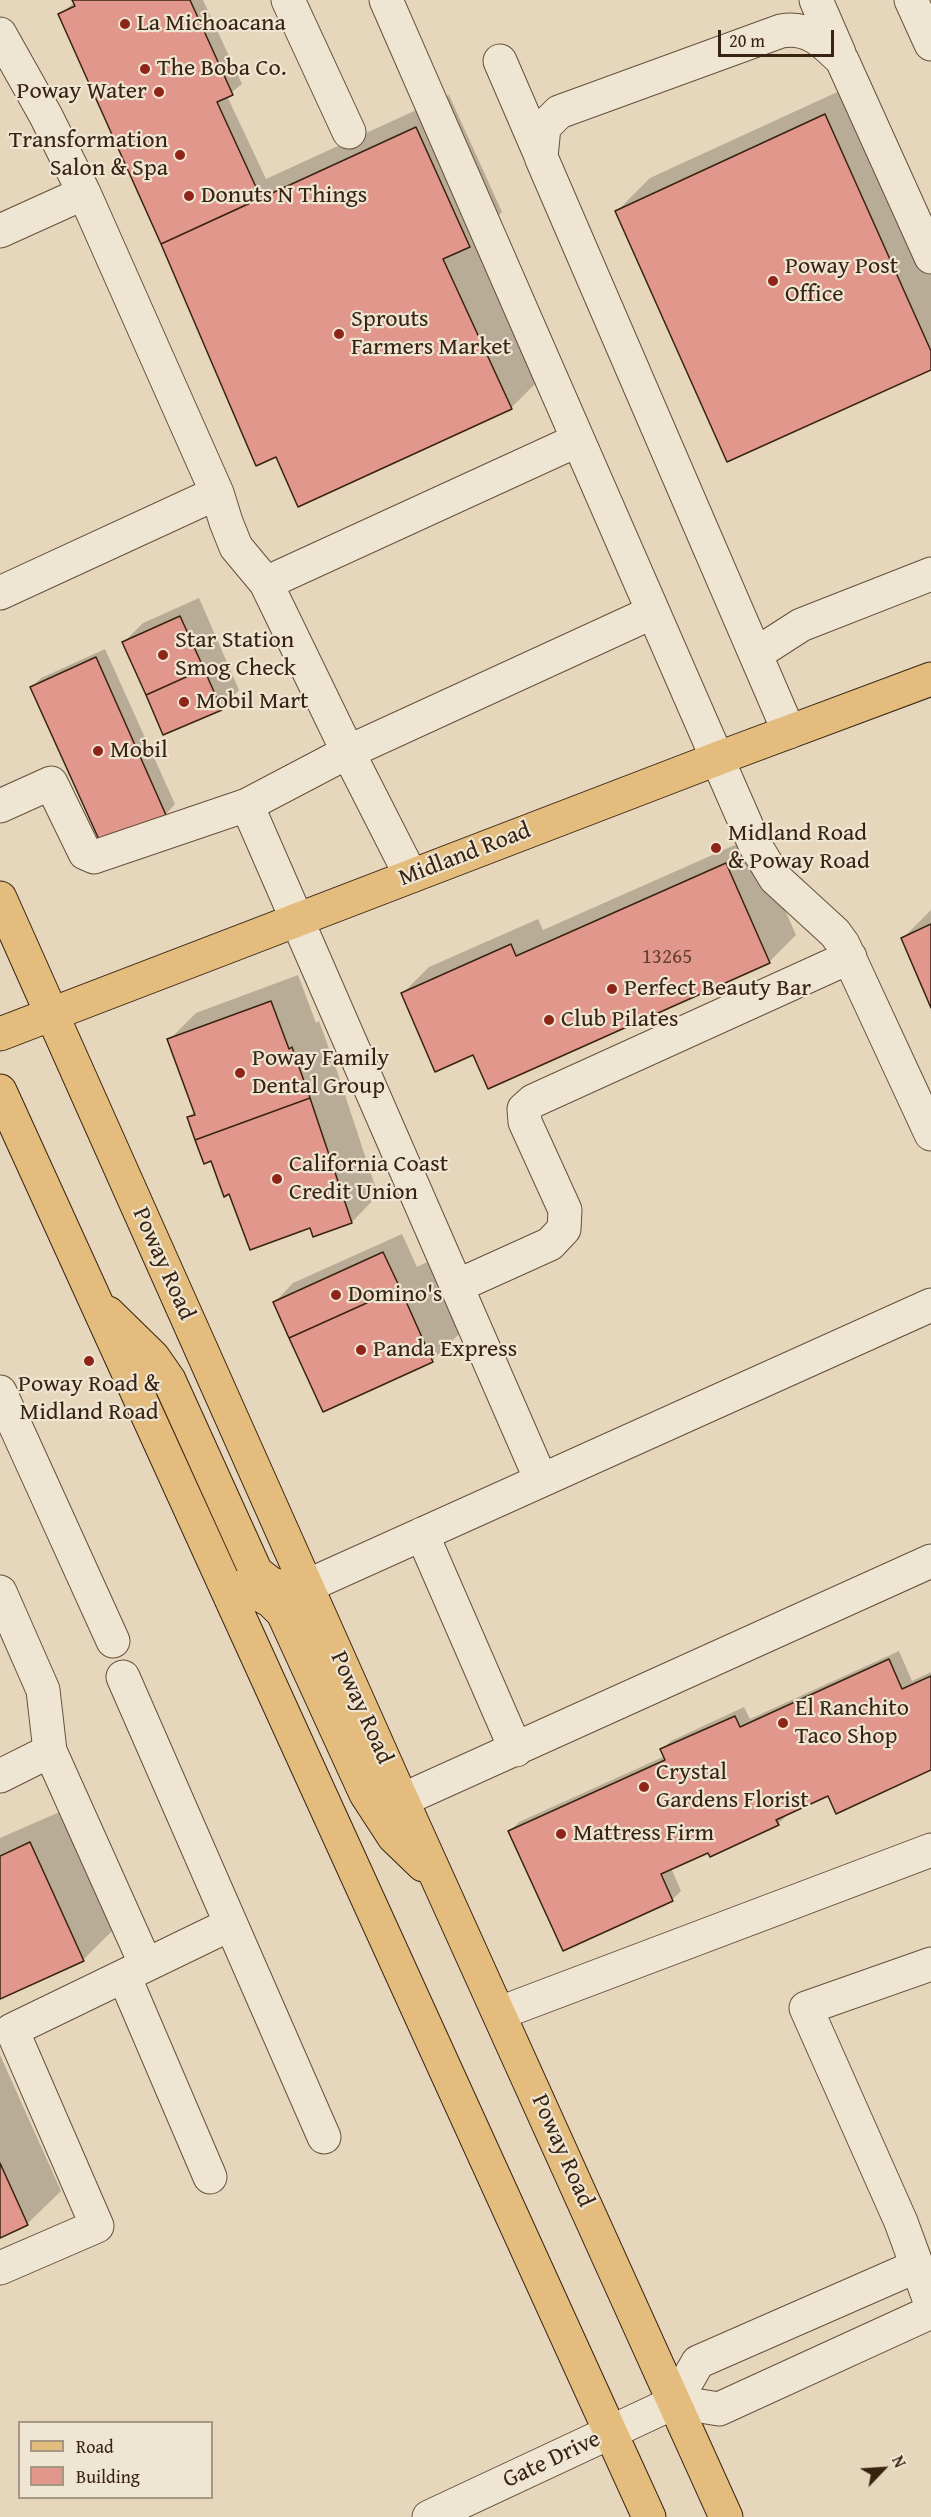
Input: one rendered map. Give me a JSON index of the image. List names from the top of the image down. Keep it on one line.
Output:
{"streets":{"main road":["Midland Road","Poway Road"],"street":["Gate Drive"]},"crossings":[["Midland Road","Poway Road"],["Poway Road","Gate Drive"]],"places":["La Michoacana","The Boba Co.","Poway Water","Transformation Salon & Spa","Donuts N Things","Poway Post Office","Sprouts Farmers Market","Star Station Smog Check","Mobil Mart","Mobil","Midland Road & Poway Road","Perfect Beauty Bar","Club Pilates","Poway Family Dental Group","California Coast Credit Union","Domino's","Panda Express","Poway Road & Midland Road","El Ranchito Taco Shop","Crystal Gardens Florist","Mattress Firm"],"house_numbers":["13265"],"legend":["Road","Building"],"scale_bar":"20 m","north":"top right"}
